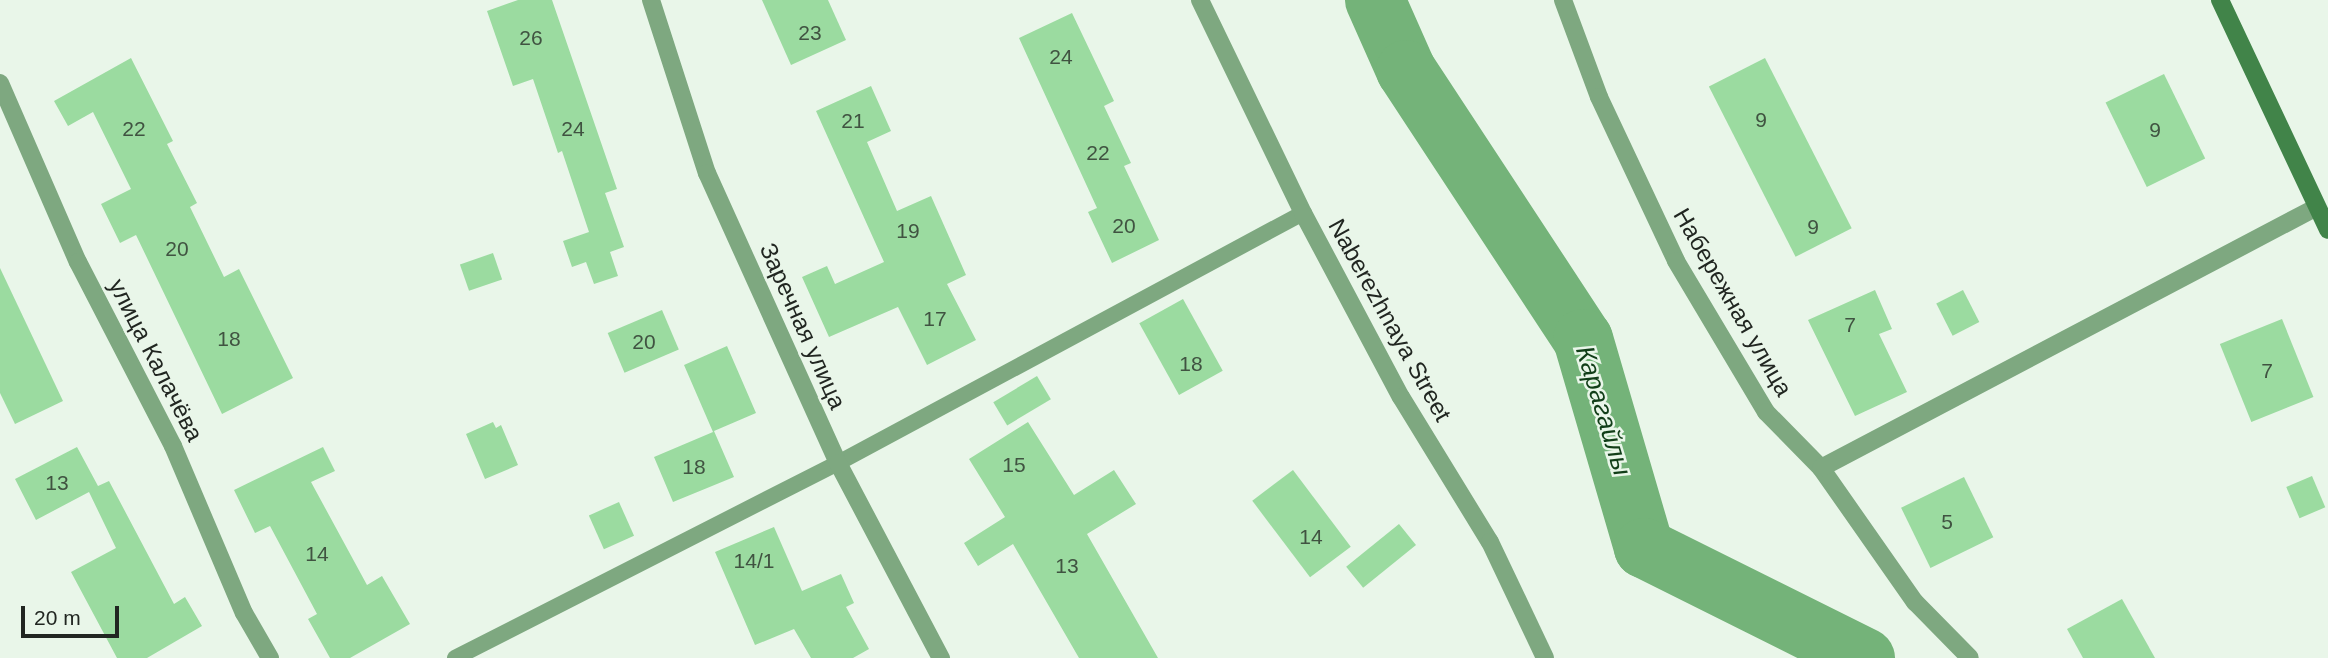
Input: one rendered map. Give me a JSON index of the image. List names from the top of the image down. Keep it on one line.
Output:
{"streets":{"street":["Набережная улица","Naberezhnaya Street","Заречная улица","улица Калачёва"]},"water":["Карагайлы"],"house_numbers":["23","26","24","9","21","22","24","9","22","20","9","19","20","17","7","18","20","18","7","15","18","13","5","14","14","14/1","13"],"scale_bar":"20 m"}
